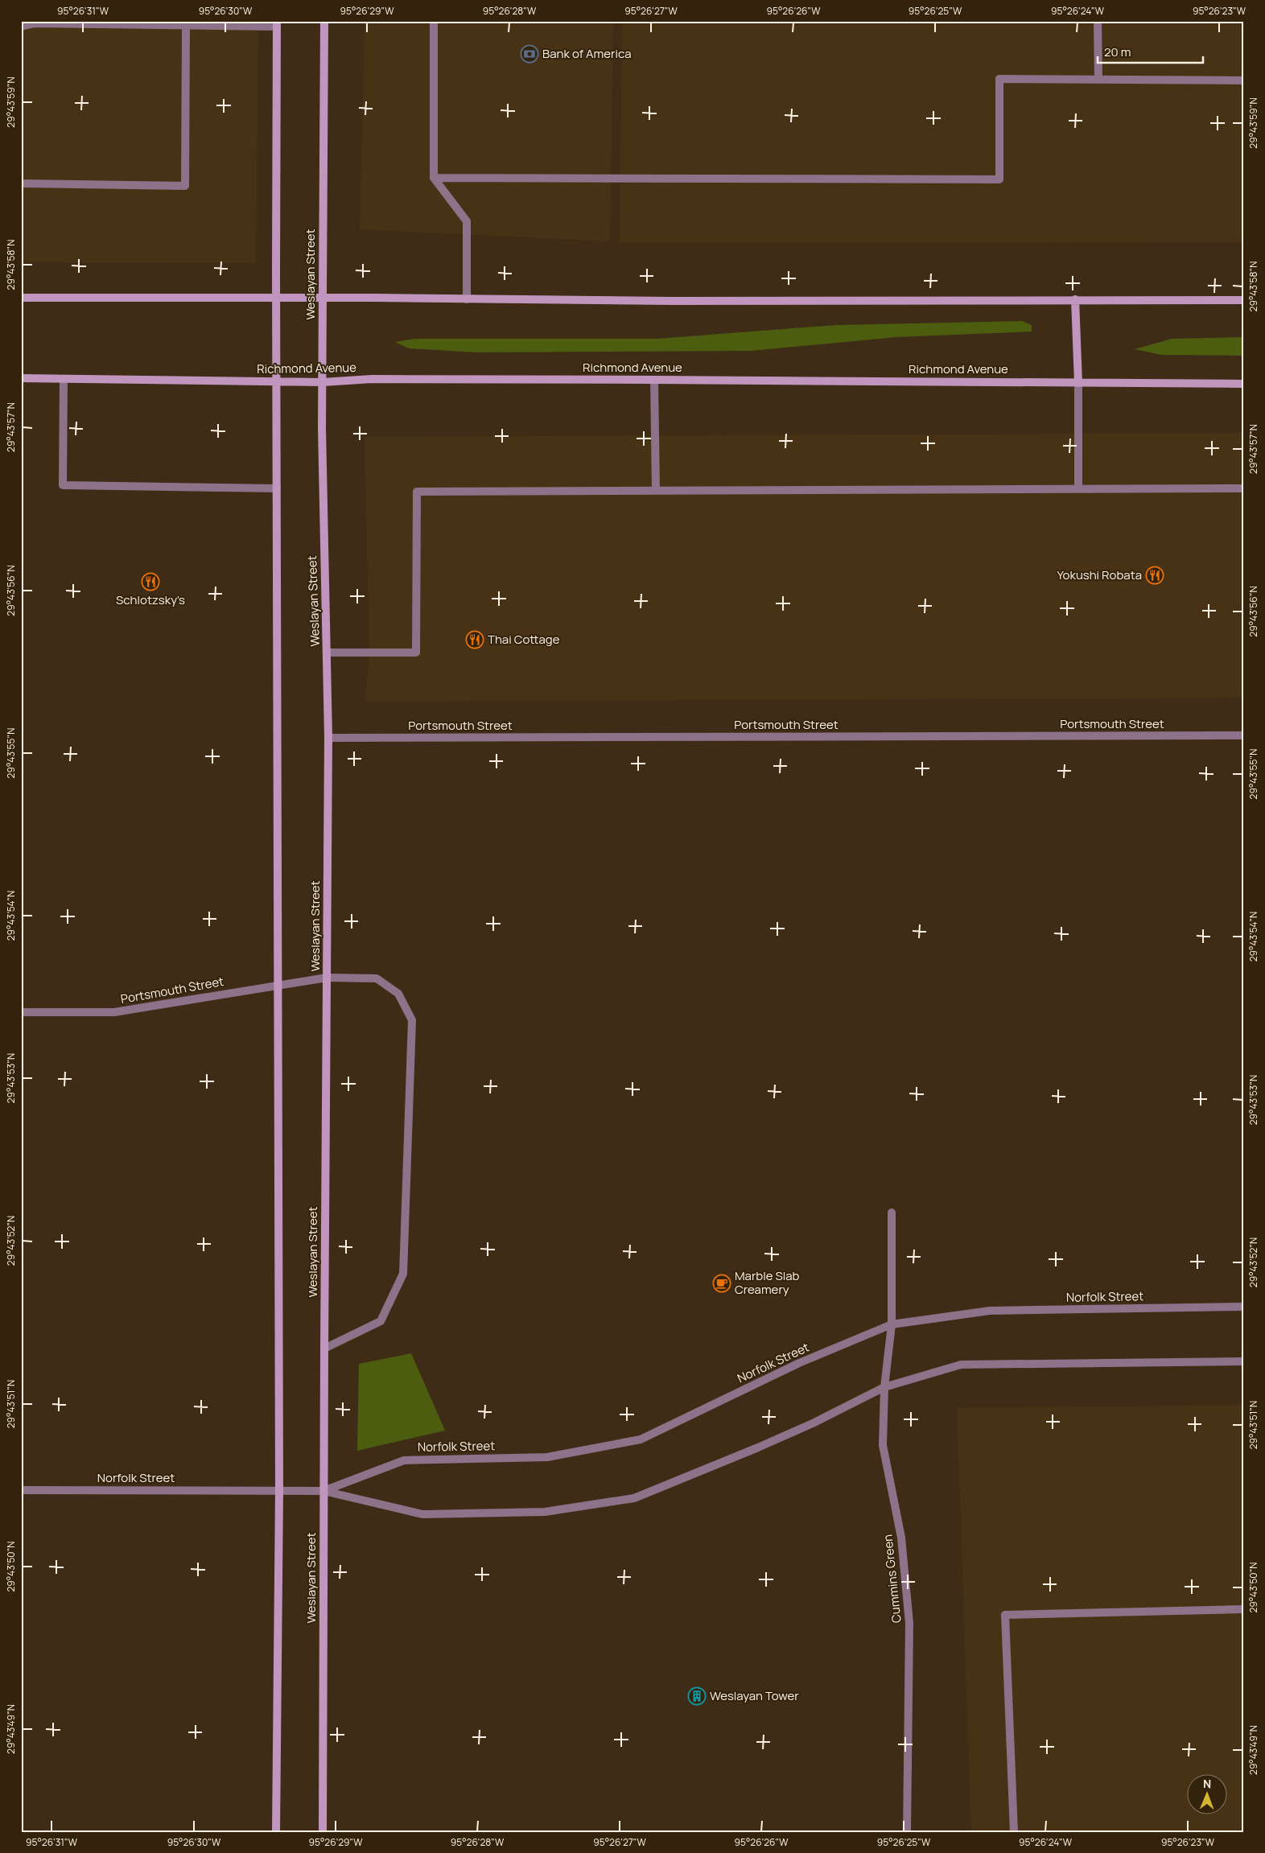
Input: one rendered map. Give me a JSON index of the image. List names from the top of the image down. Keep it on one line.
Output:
{"streets":{"main road":["Weslayan Street","Richmond Avenue"],"street":["Portsmouth Street","Norfolk Street","Cummins Green"]},"crossings":[["Weslayan Street","Richmond Avenue"],["Weslayan Street","Portsmouth Street"],["Weslayan Street","Norfolk Street"],["Norfolk Street","Cummins Green"]],"places":{"bank":["Bank of America"],"restaurant":["Yokushi Robata","Schlotzsky's","Thai Cottage"],"cafe":["Marble Slab Creamery"],"building":["Weslayan Tower"]},"scale_bar":"20 m","north":"top","coordinates":["95°26'31\"W","95°26'30\"W","95°26'29\"W","95°26'28\"W","95°26'27\"W","95°26'26\"W","95°26'25\"W","95°26'24\"W","95°26'23\"W","29°43'59\"N","29°43'58\"N","29°43'57\"N","29°43'56\"N","29°43'55\"N","29°43'54\"N","29°43'53\"N","29°43'52\"N","29°43'51\"N","29°43'50\"N","29°43'49\"N"]}
